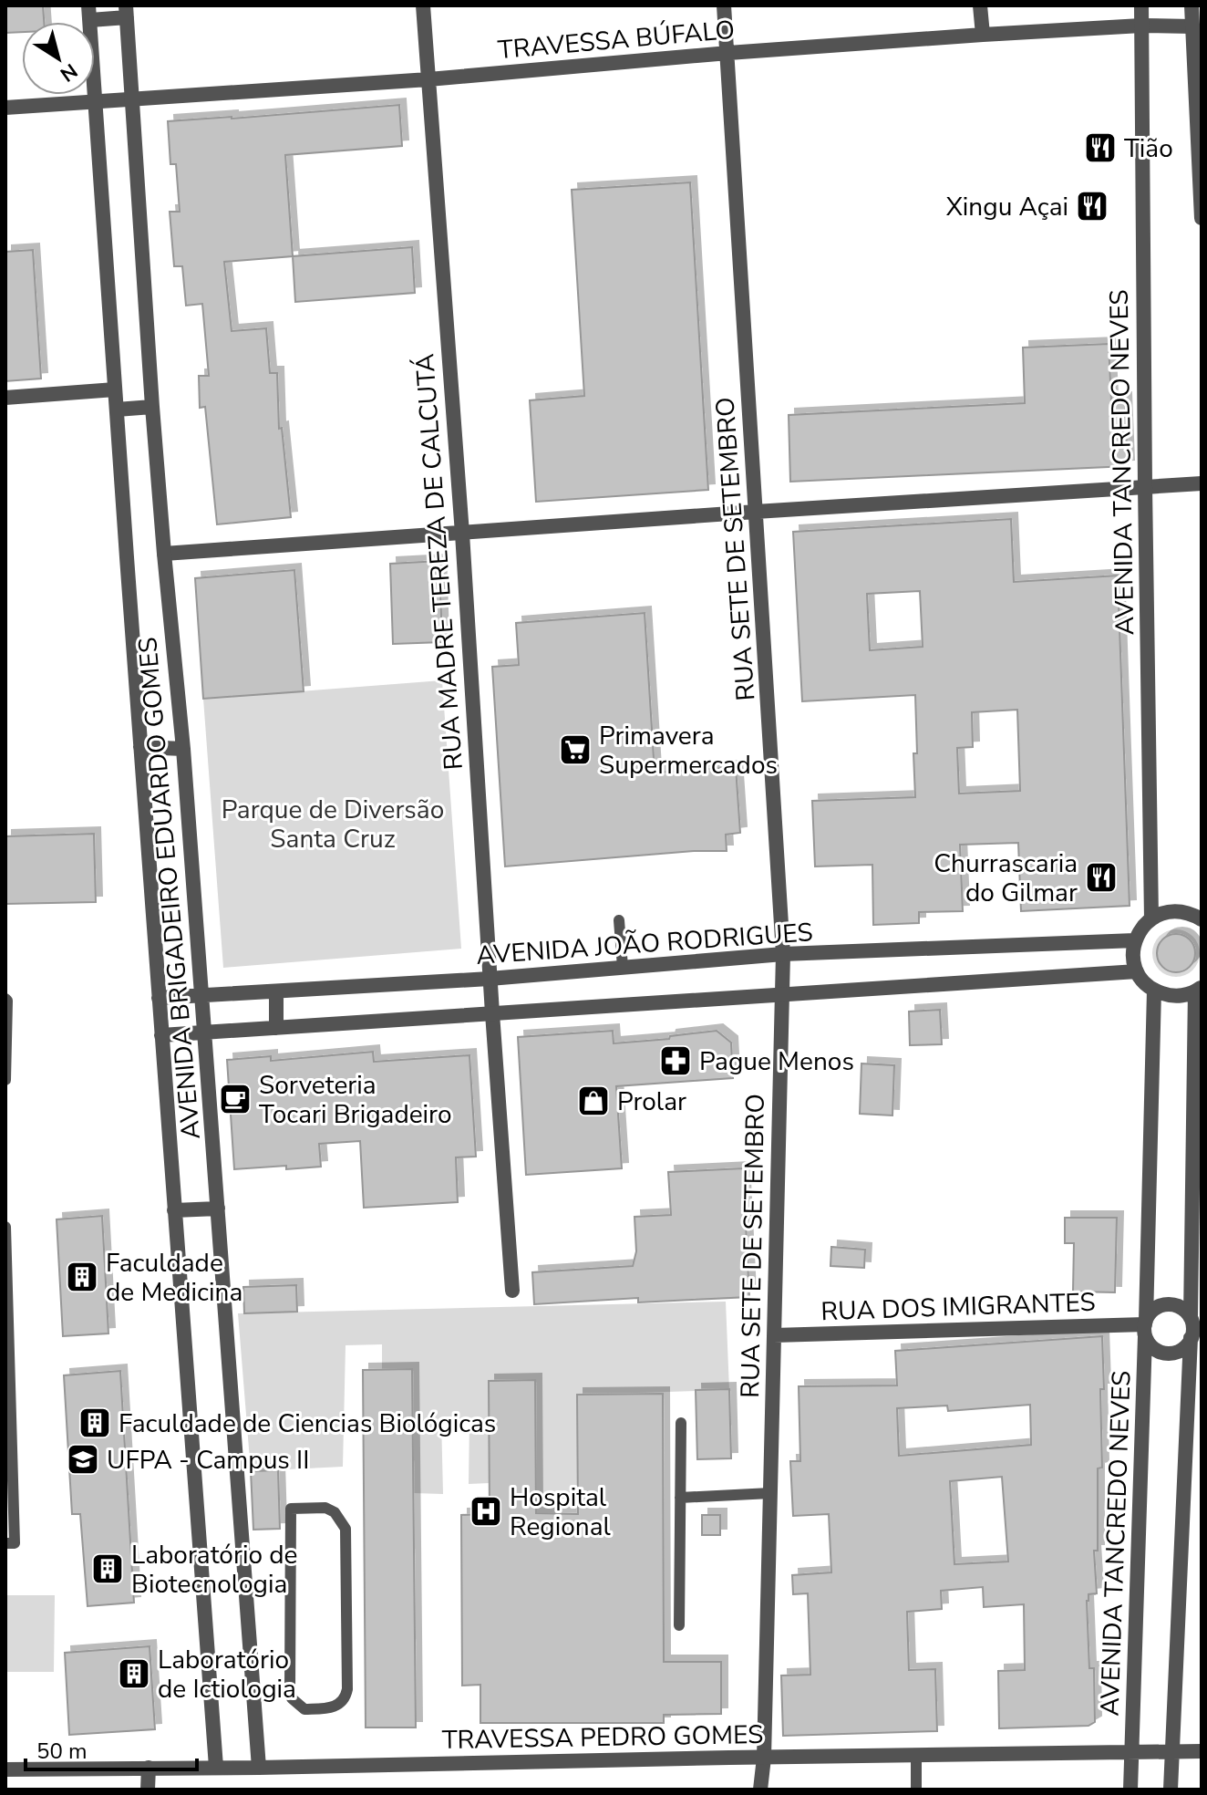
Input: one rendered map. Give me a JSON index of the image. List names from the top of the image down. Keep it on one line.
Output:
{"streets":{"street":["TRAVESSA BÚFALO","AVENIDA TANCREDO NEVES","RUA SETE DE SETEMBRO","RUA MADRE TEREZA DE CALCUTÁ","AVENIDA BRIGADEIRO EDUARDO GOMES","AVENIDA JOÃO RODRIGUES","RUA DOS IMIGRANTES","TRAVESSA PEDRO GOMES"]},"crossings":[["TRAVESSA BÚFALO","AVENIDA TANCREDO NEVES"],["TRAVESSA BÚFALO","RUA SETE DE SETEMBRO"],["TRAVESSA BÚFALO","RUA MADRE TEREZA DE CALCUTÁ"],["TRAVESSA BÚFALO","AVENIDA BRIGADEIRO EDUARDO GOMES"],["AVENIDA TANCREDO NEVES","RUA DOS IMIGRANTES"],["AVENIDA TANCREDO NEVES","TRAVESSA PEDRO GOMES"],["RUA SETE DE SETEMBRO","AVENIDA JOÃO RODRIGUES"],["RUA SETE DE SETEMBRO","RUA DOS IMIGRANTES"],["RUA SETE DE SETEMBRO","TRAVESSA PEDRO GOMES"],["RUA MADRE TEREZA DE CALCUTÁ","AVENIDA JOÃO RODRIGUES"],["AVENIDA BRIGADEIRO EDUARDO GOMES","AVENIDA JOÃO RODRIGUES"],["AVENIDA BRIGADEIRO EDUARDO GOMES","TRAVESSA PEDRO GOMES"]],"parks":["Parque de Diversão Santa Cruz"],"places":{"restaurant":["Tião","Xingu Açai","Churrascaria do Gilmar"],"supermarket":["Primavera Supermercados"],"pharmacy":["Pague Menos"],"cafe":["Sorveteria Tocari Brigadeiro"],"shop":["Prolar"],"building":["Faculdade de Medicina","Faculdade de Ciencias Biológicas","Laboratório de Biotecnologia","Laboratório de Ictiologia"],"school or university":["UFPA - Campus II"],"hospital":["Hospital Regional"]},"scale_bar":"50 m","north":"bottom right"}
